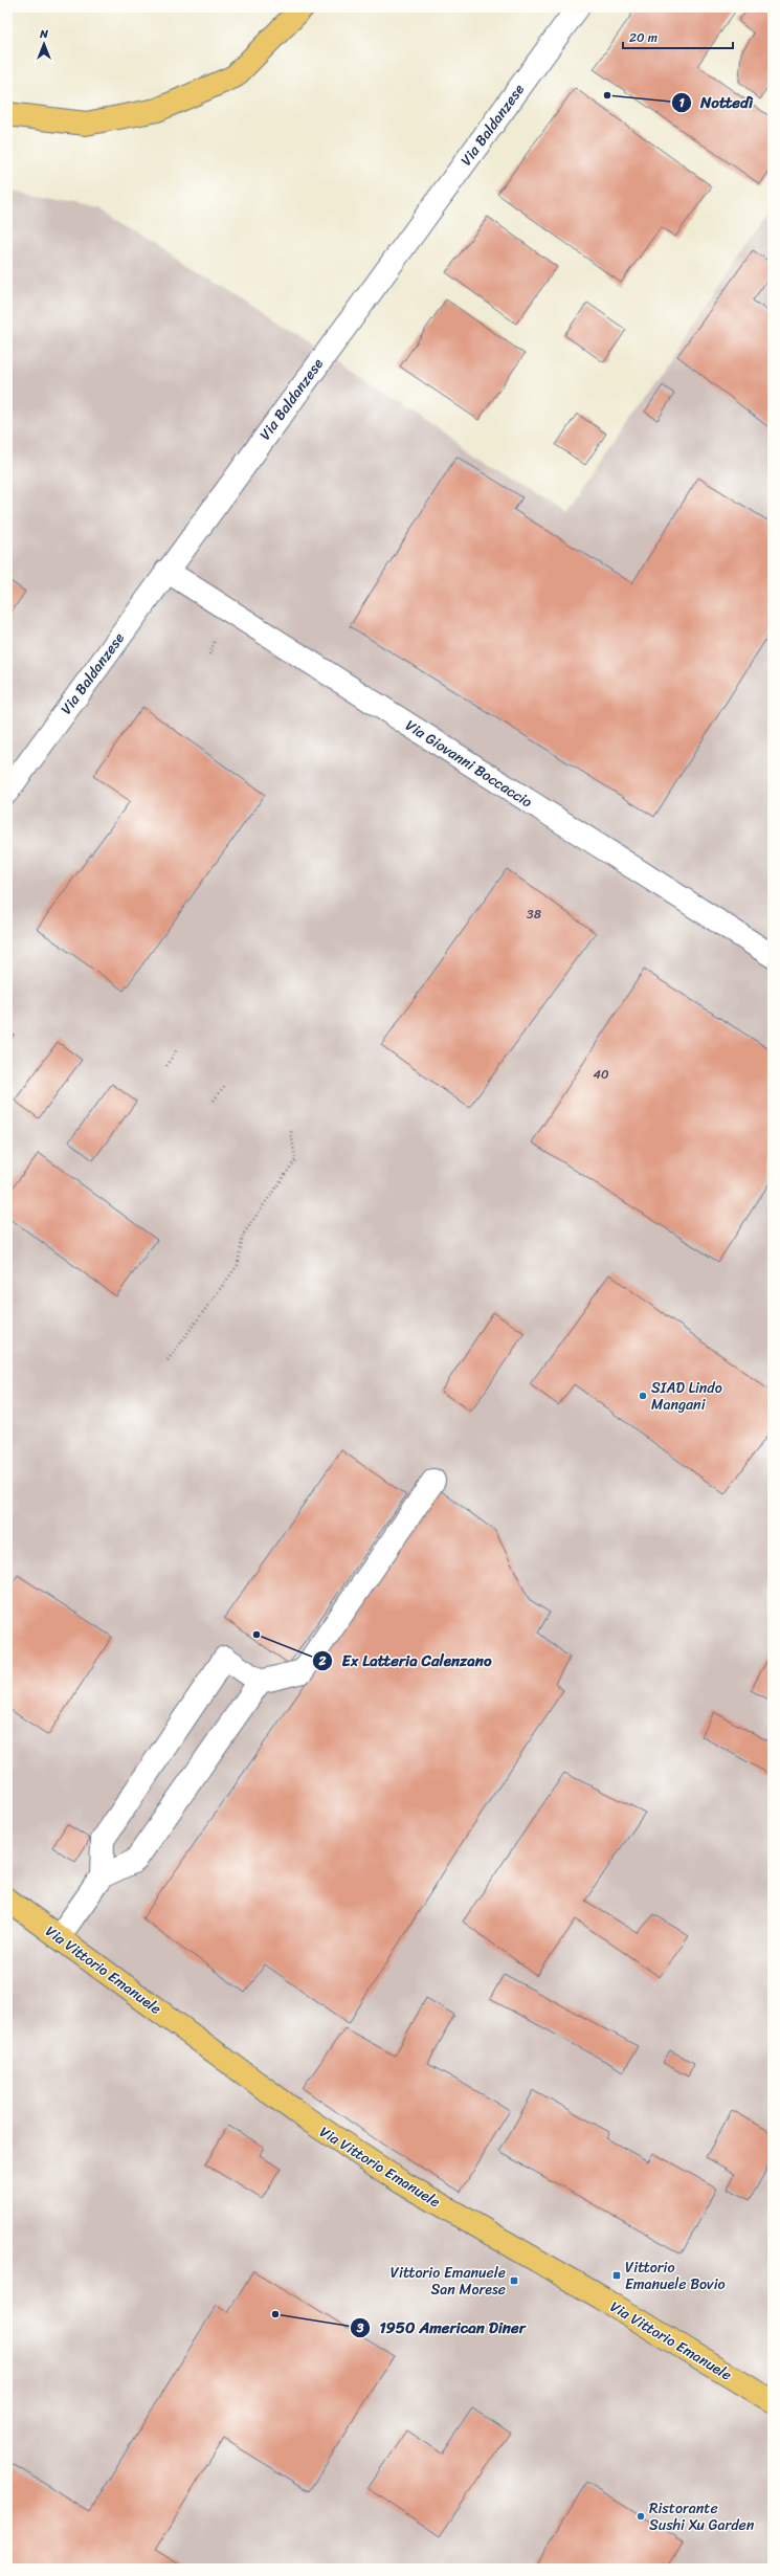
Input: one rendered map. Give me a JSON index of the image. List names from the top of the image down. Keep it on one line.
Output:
{"streets":{"main road":["Via Vittorio Emanuele"],"street":["Via Baldanzese","Via Giovanni Boccaccio"]},"crossings":[["Via Baldanzese","Via Giovanni Boccaccio"]],"places":{"other":["Nottedì","SIAD Lindo Mangani","Ex Latteria Calenzano","1950 American Diner","Ristorante Sushi Xu Garden"],"transit":["Vittorio Emanuele Bovio","Vittorio Emanuele San Morese"]},"house_numbers":["38","40"],"scale_bar":"20 m","north":"top"}
